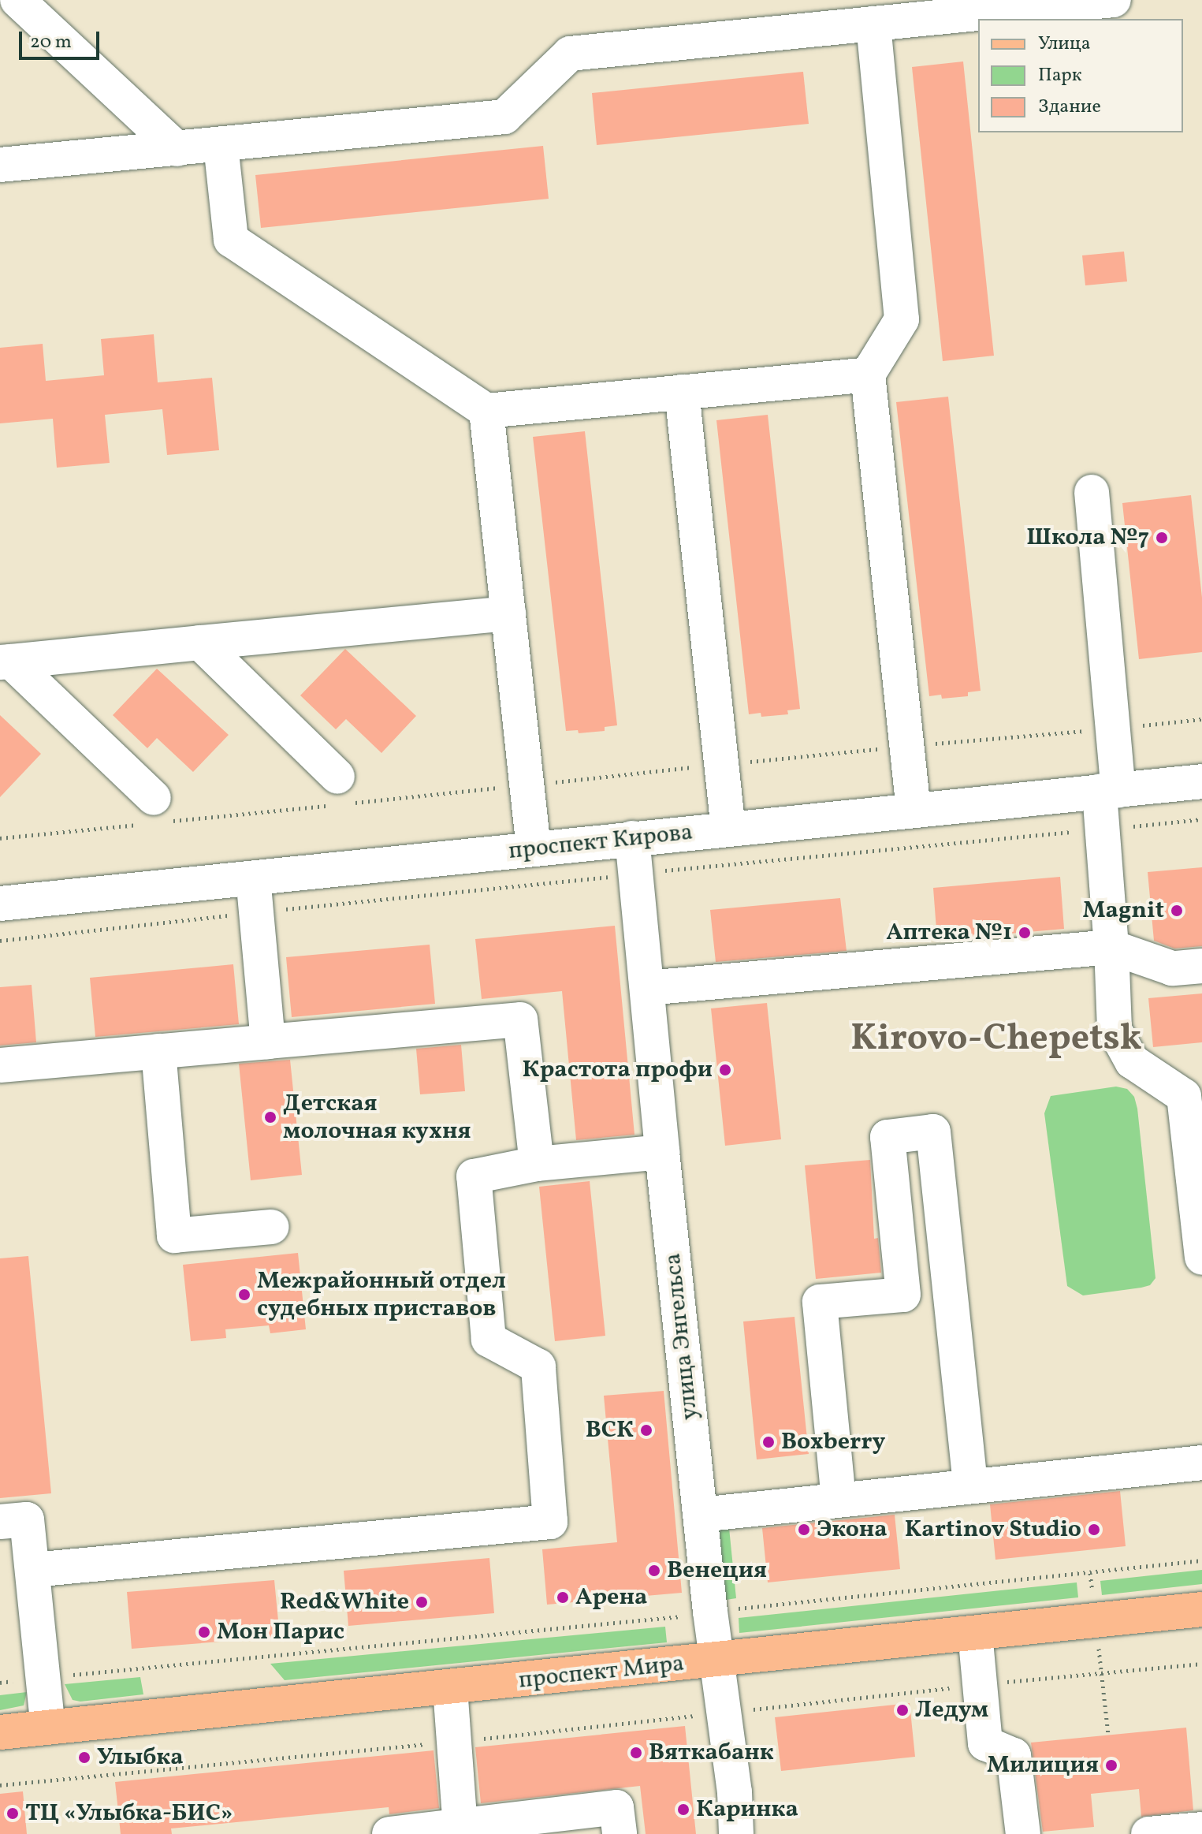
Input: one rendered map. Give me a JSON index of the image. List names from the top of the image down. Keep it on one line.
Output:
{"streets":{"main road":["проспект Мира"],"street":["проспект Кирова","улица Энгельса"]},"crossings":[["проспект Кирова","улица Энгельса"],["улица Энгельса","проспект Мира"]],"districts":["Kirovo-Chepetsk"],"places":["Школа №7","Magnit","Аптека №1","Крастота профи","Детская молочная кухня","Межрайонный отдел судебных приставов","ВСК","Boxberry","Экона","Kartinov Studio","Венеция","Арена","Red&White","Мон Парис","Ледум","Вяткабанк","Улыбка","Милиция","Каринка","ТЦ «Улыбка-БИС»"],"legend":["Улица","Парк","Здание"],"scale_bar":"20 m"}
